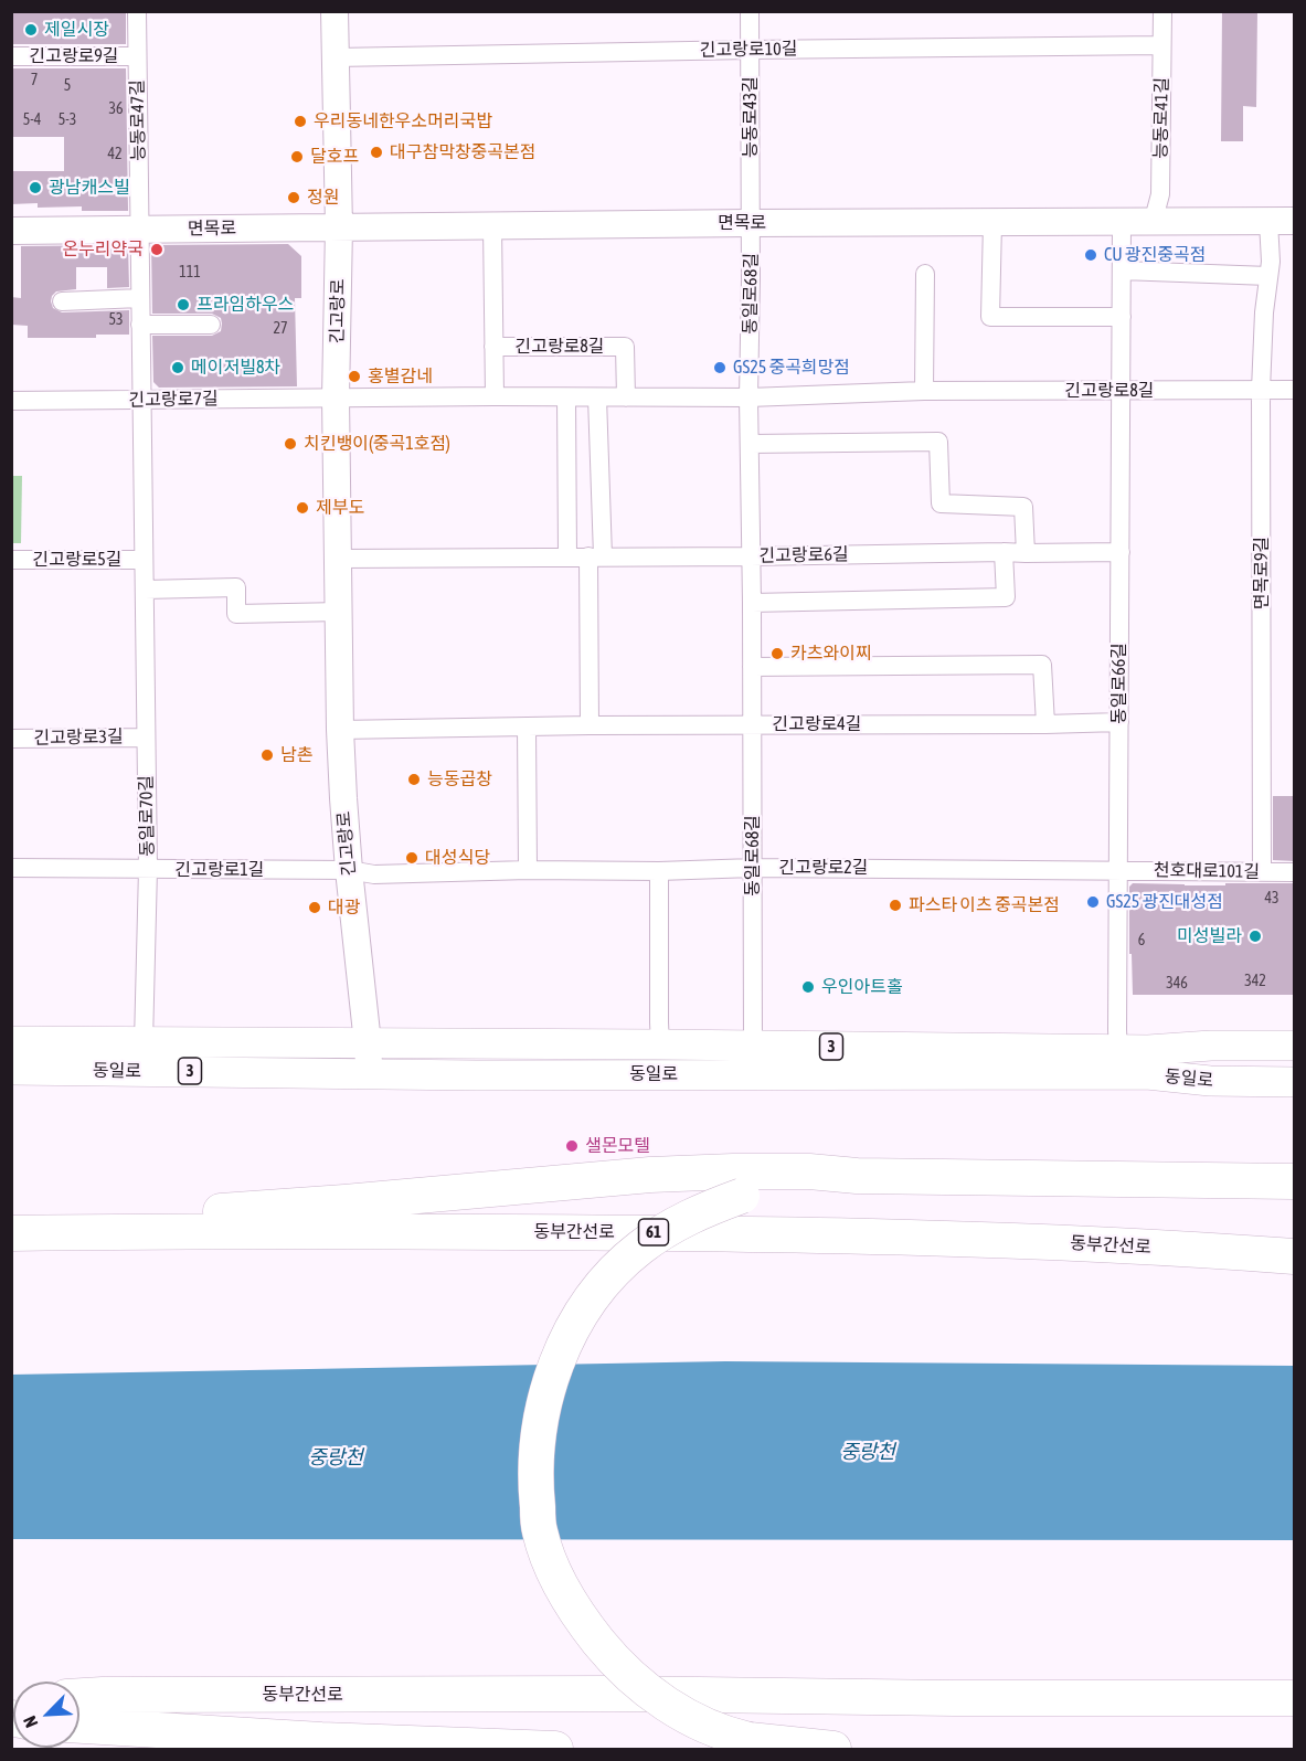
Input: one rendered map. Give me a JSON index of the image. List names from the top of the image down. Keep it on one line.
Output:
{"streets":{"highway":["동부간선로","61"],"main road":["3","동일로"],"street":["긴고랑로10길","긴고랑로9길","능동로43길","능동로41길","능동로47길","면목로","동일로68길","긴고랑로","긴고랑로8길","긴고랑로7길","긴고랑로6길","긴고랑로5길","면목로9길","동일로66길","긴고랑로4길","긴고랑로3길","동일로70길","긴고랑로2길","긴고랑로1길","천호대로101길"]},"crossings":[["긴고랑로10길","능동로43길"],["긴고랑로10길","능동로41길"],["긴고랑로10길","긴고랑로"],["긴고랑로9길","능동로47길"],["능동로43길","면목로"],["능동로43길","동일로68길"],["능동로41길","면목로"],["능동로47길","면목로"],["능동로47길","동일로70길"],["면목로","동일로68길"],["면목로","긴고랑로"],["면목로","면목로9길"],["면목로","동일로66길"],["면목로","동일로70길"],["동일로68길","긴고랑로8길"],["동일로68길","긴고랑로6길"],["동일로68길","긴고랑로4길"],["동일로68길","긴고랑로2길"],["동일로68길","동일로"],["긴고랑로","긴고랑로8길"],["긴고랑로","긴고랑로7길"],["긴고랑로","긴고랑로6길"],["긴고랑로","긴고랑로4길"],["긴고랑로","긴고랑로2길"],["긴고랑로","긴고랑로1길"],["긴고랑로","동일로"],["긴고랑로8길","긴고랑로7길"],["긴고랑로8길","면목로9길"],["긴고랑로8길","동일로66길"],["긴고랑로7길","동일로70길"],["긴고랑로6길","동일로66길"],["긴고랑로5길","동일로70길"],["면목로9길","천호대로101길"],["동일로66길","긴고랑로4길"],["동일로66길","긴고랑로2길"],["동일로66길","천호대로101길"],["동일로66길","동일로"],["긴고랑로3길","동일로70길"],["동일로70길","긴고랑로1길"],["동일로70길","동일로"],["긴고랑로2길","긴고랑로1길"],["긴고랑로2길","천호대로101길"],["긴고랑로2길","동일로"]],"water":["중랑천"],"places":["제일시장","우리동네한우소머리국밥","대구참막창중곡본점","달호프","광남캐스빌","정원","온누리약국","CU 광진중곡점","프라임하우스","메이저빌8차","GS25 중곡희망점","홍별감네","치킨뱅이(중곡1호점)","제부도","카츠와이찌","남촌","능동곱창","대성식당","GS25 광진대성점","파스타 이츠 중곡본점","대광","미성빌라","우인아트홀","샐몬모텔"],"house_numbers":["7","5","36","5-4","5-3","42","111","53","27","43","6","342","346"],"north":"bottom left"}
